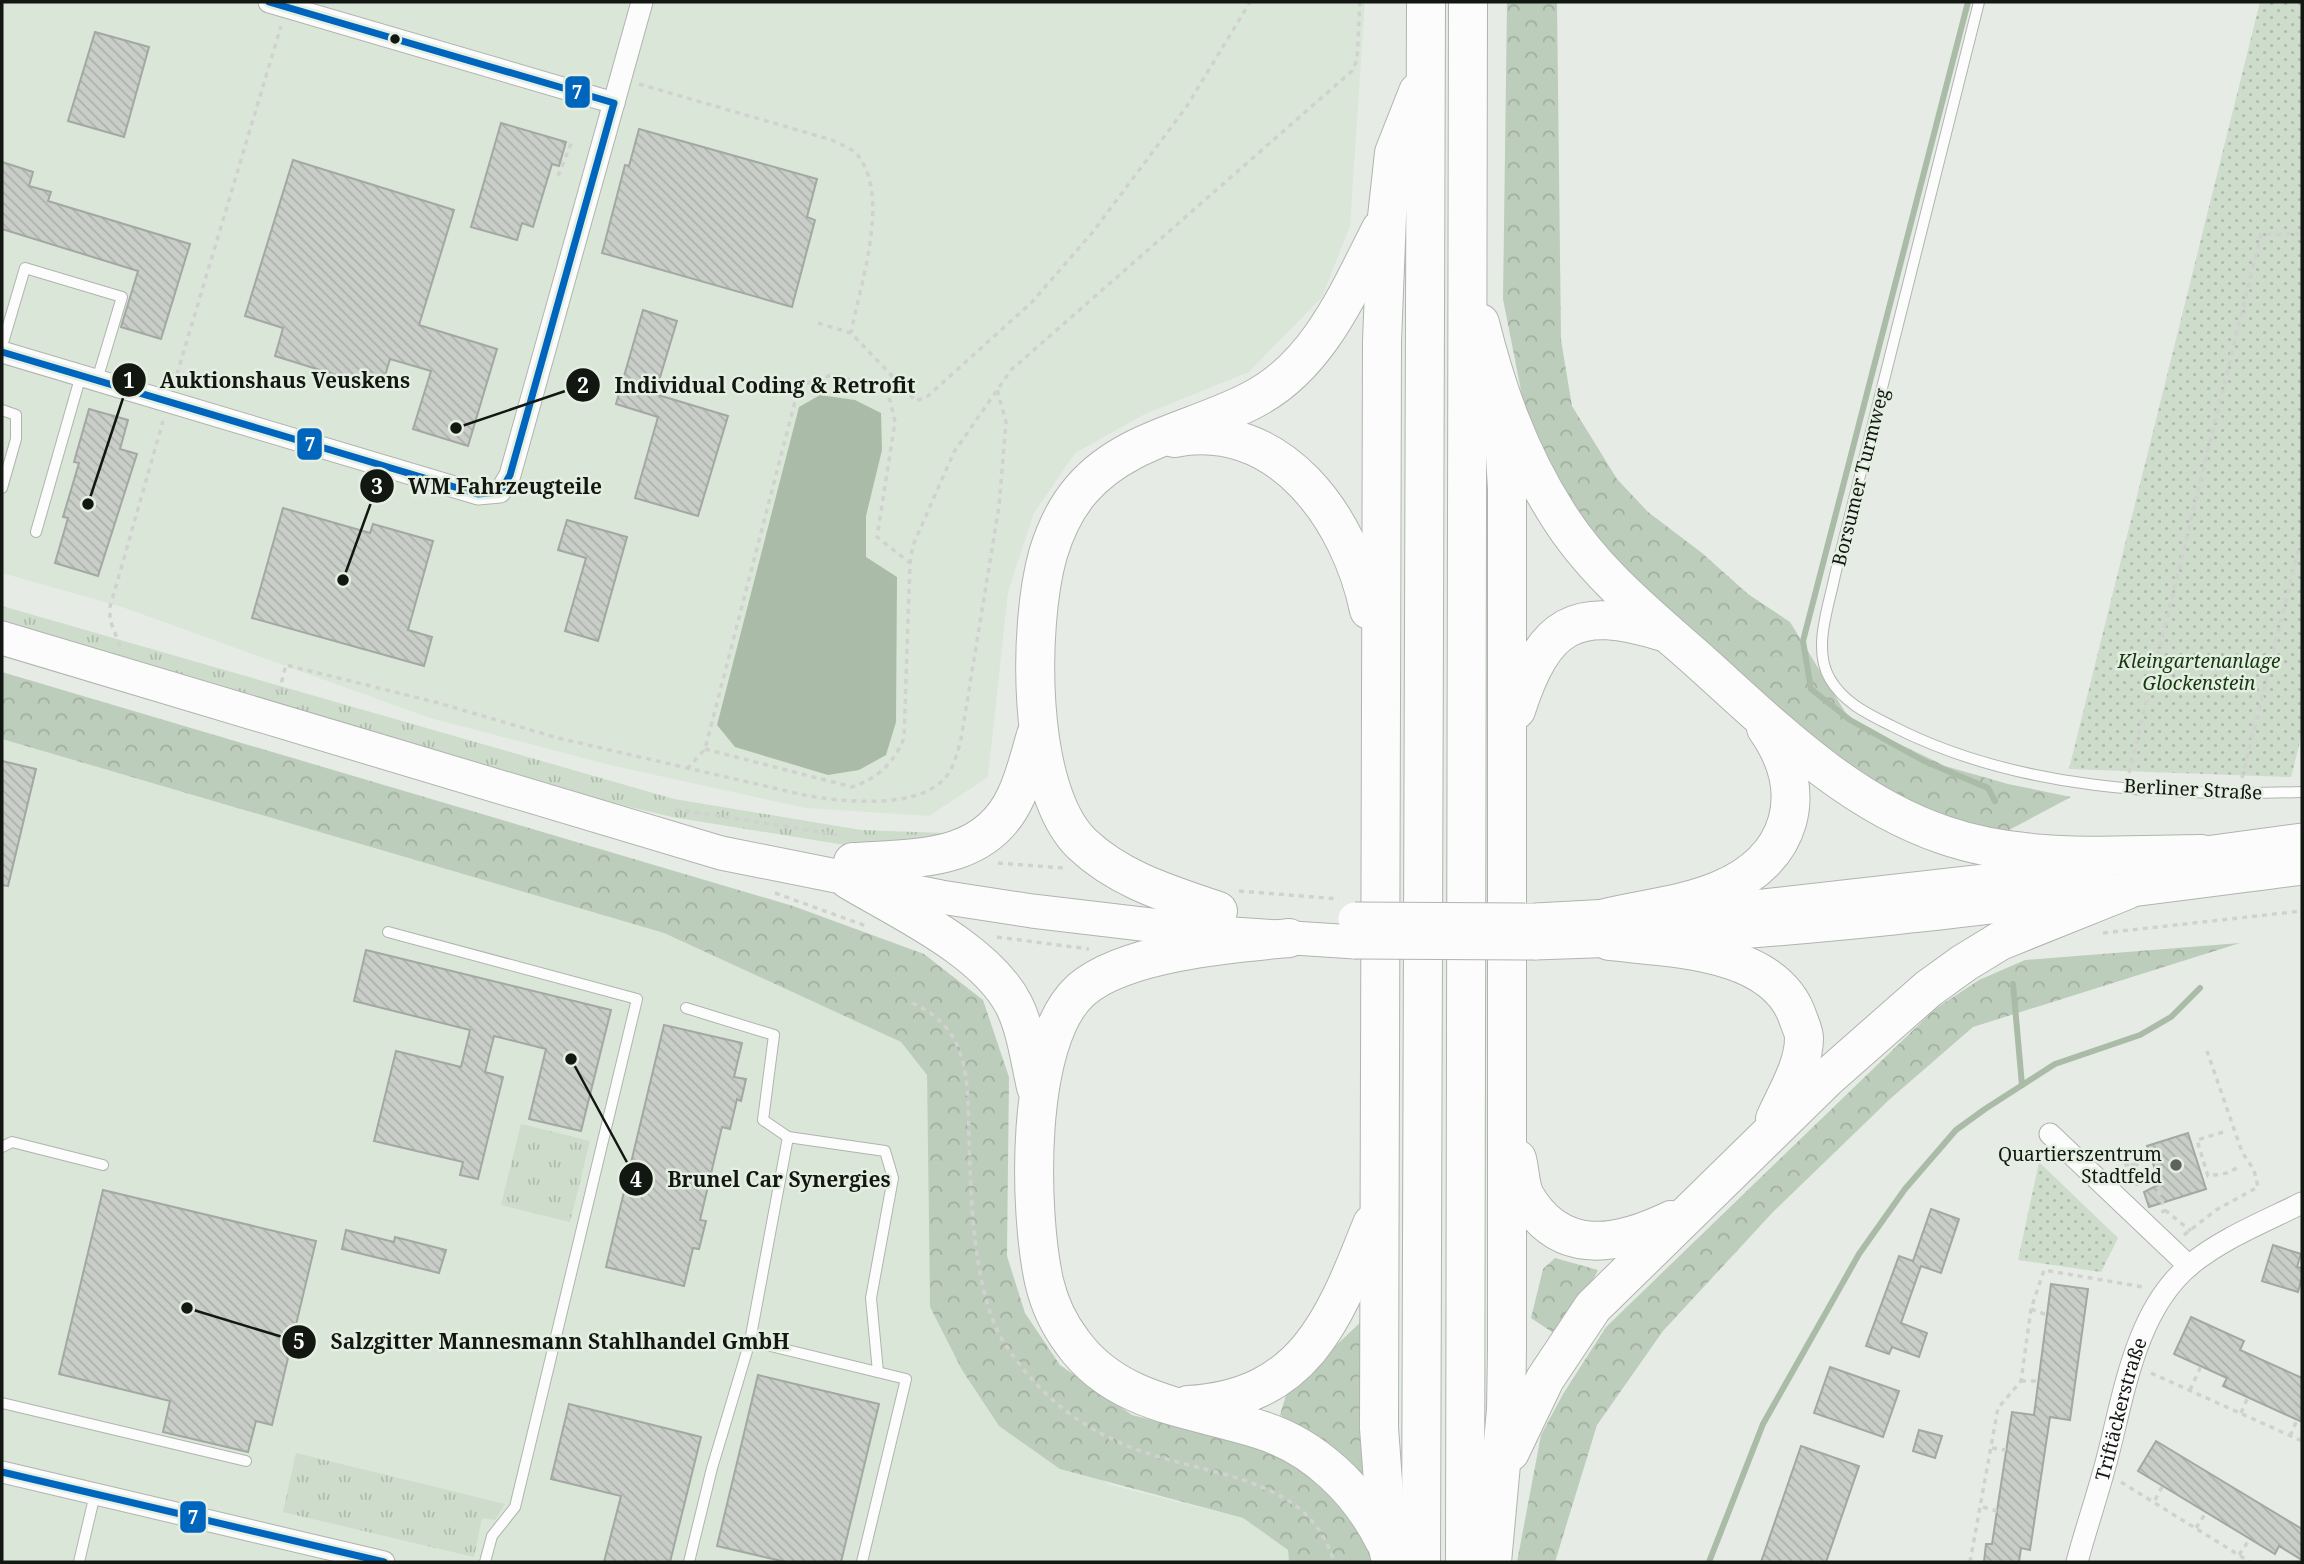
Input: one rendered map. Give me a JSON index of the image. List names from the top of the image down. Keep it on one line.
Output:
{"streets":{"street":["Triftäckerstraße"],"lane":["Borsumer Turmweg","Berliner Straße"]},"crossings":[["Borsumer Turmweg","Berliner Straße"]],"parks":["Kleingartenanlage Glockenstein"],"places":["Individual Coding & Retrofit","Auktionshaus Veuskens","WM Fahrzeugteile","Brunel Car Synergies","Quartierszentrum Stadtfeld","Salzgitter Mannesmann Stahlhandel GmbH"],"lines":["transit line 7"]}
